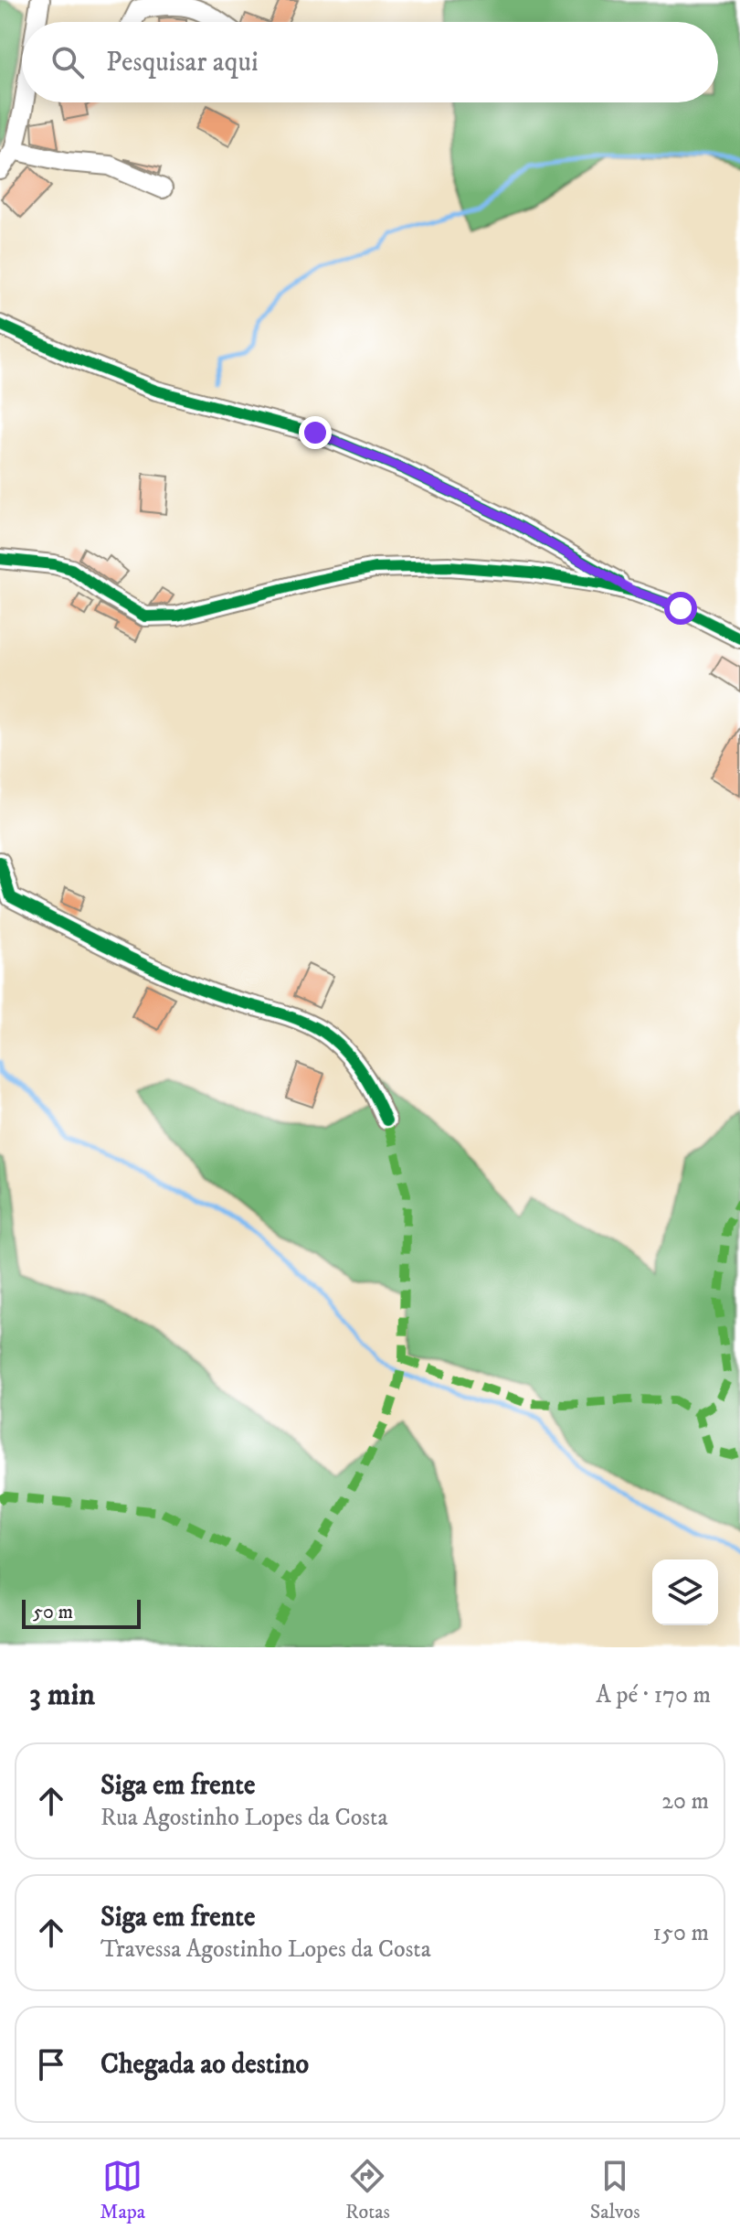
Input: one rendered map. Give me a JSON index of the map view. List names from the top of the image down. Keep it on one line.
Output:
{"scale_bar":"50 m","page":{"search":"Pesquisar aqui","scale":"50 m","heading":["3 min","A pé · 170 m"],"list":[["Siga em frente","Rua Agostinho Lopes da Costa","20 m"],["Siga em frente","Travessa Agostinho Lopes da Costa","150 m"],"Chegada ao destino"],"nav":["Mapa","Rotas","Salvos"]}}
